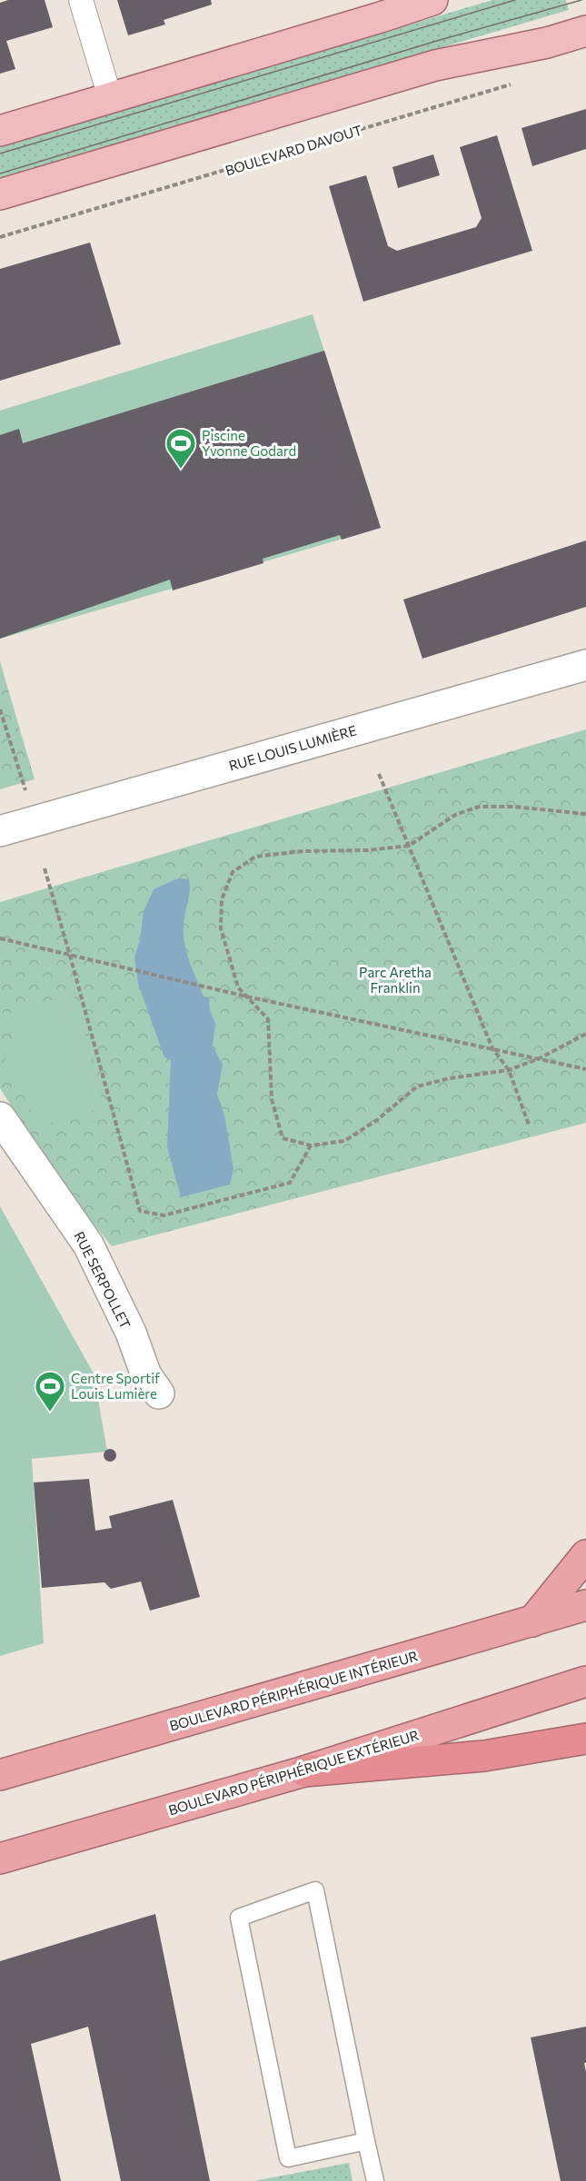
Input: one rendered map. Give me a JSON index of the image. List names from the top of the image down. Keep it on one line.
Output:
{"streets":{"highway":["BOULEVARD PÉRIPHÉRIQUE INTÉRIEUR","BOULEVARD PÉRIPHÉRIQUE EXTÉRIEUR"],"street":["RUE LOUIS LUMIÈRE","RUE SERPOLLET"],"path":["BOULEVARD DAVOUT"]},"parks":["Parc Aretha Franklin"],"places":{"sports":["Piscine Yvonne Godard","Centre Sportif Louis Lumière"]}}
